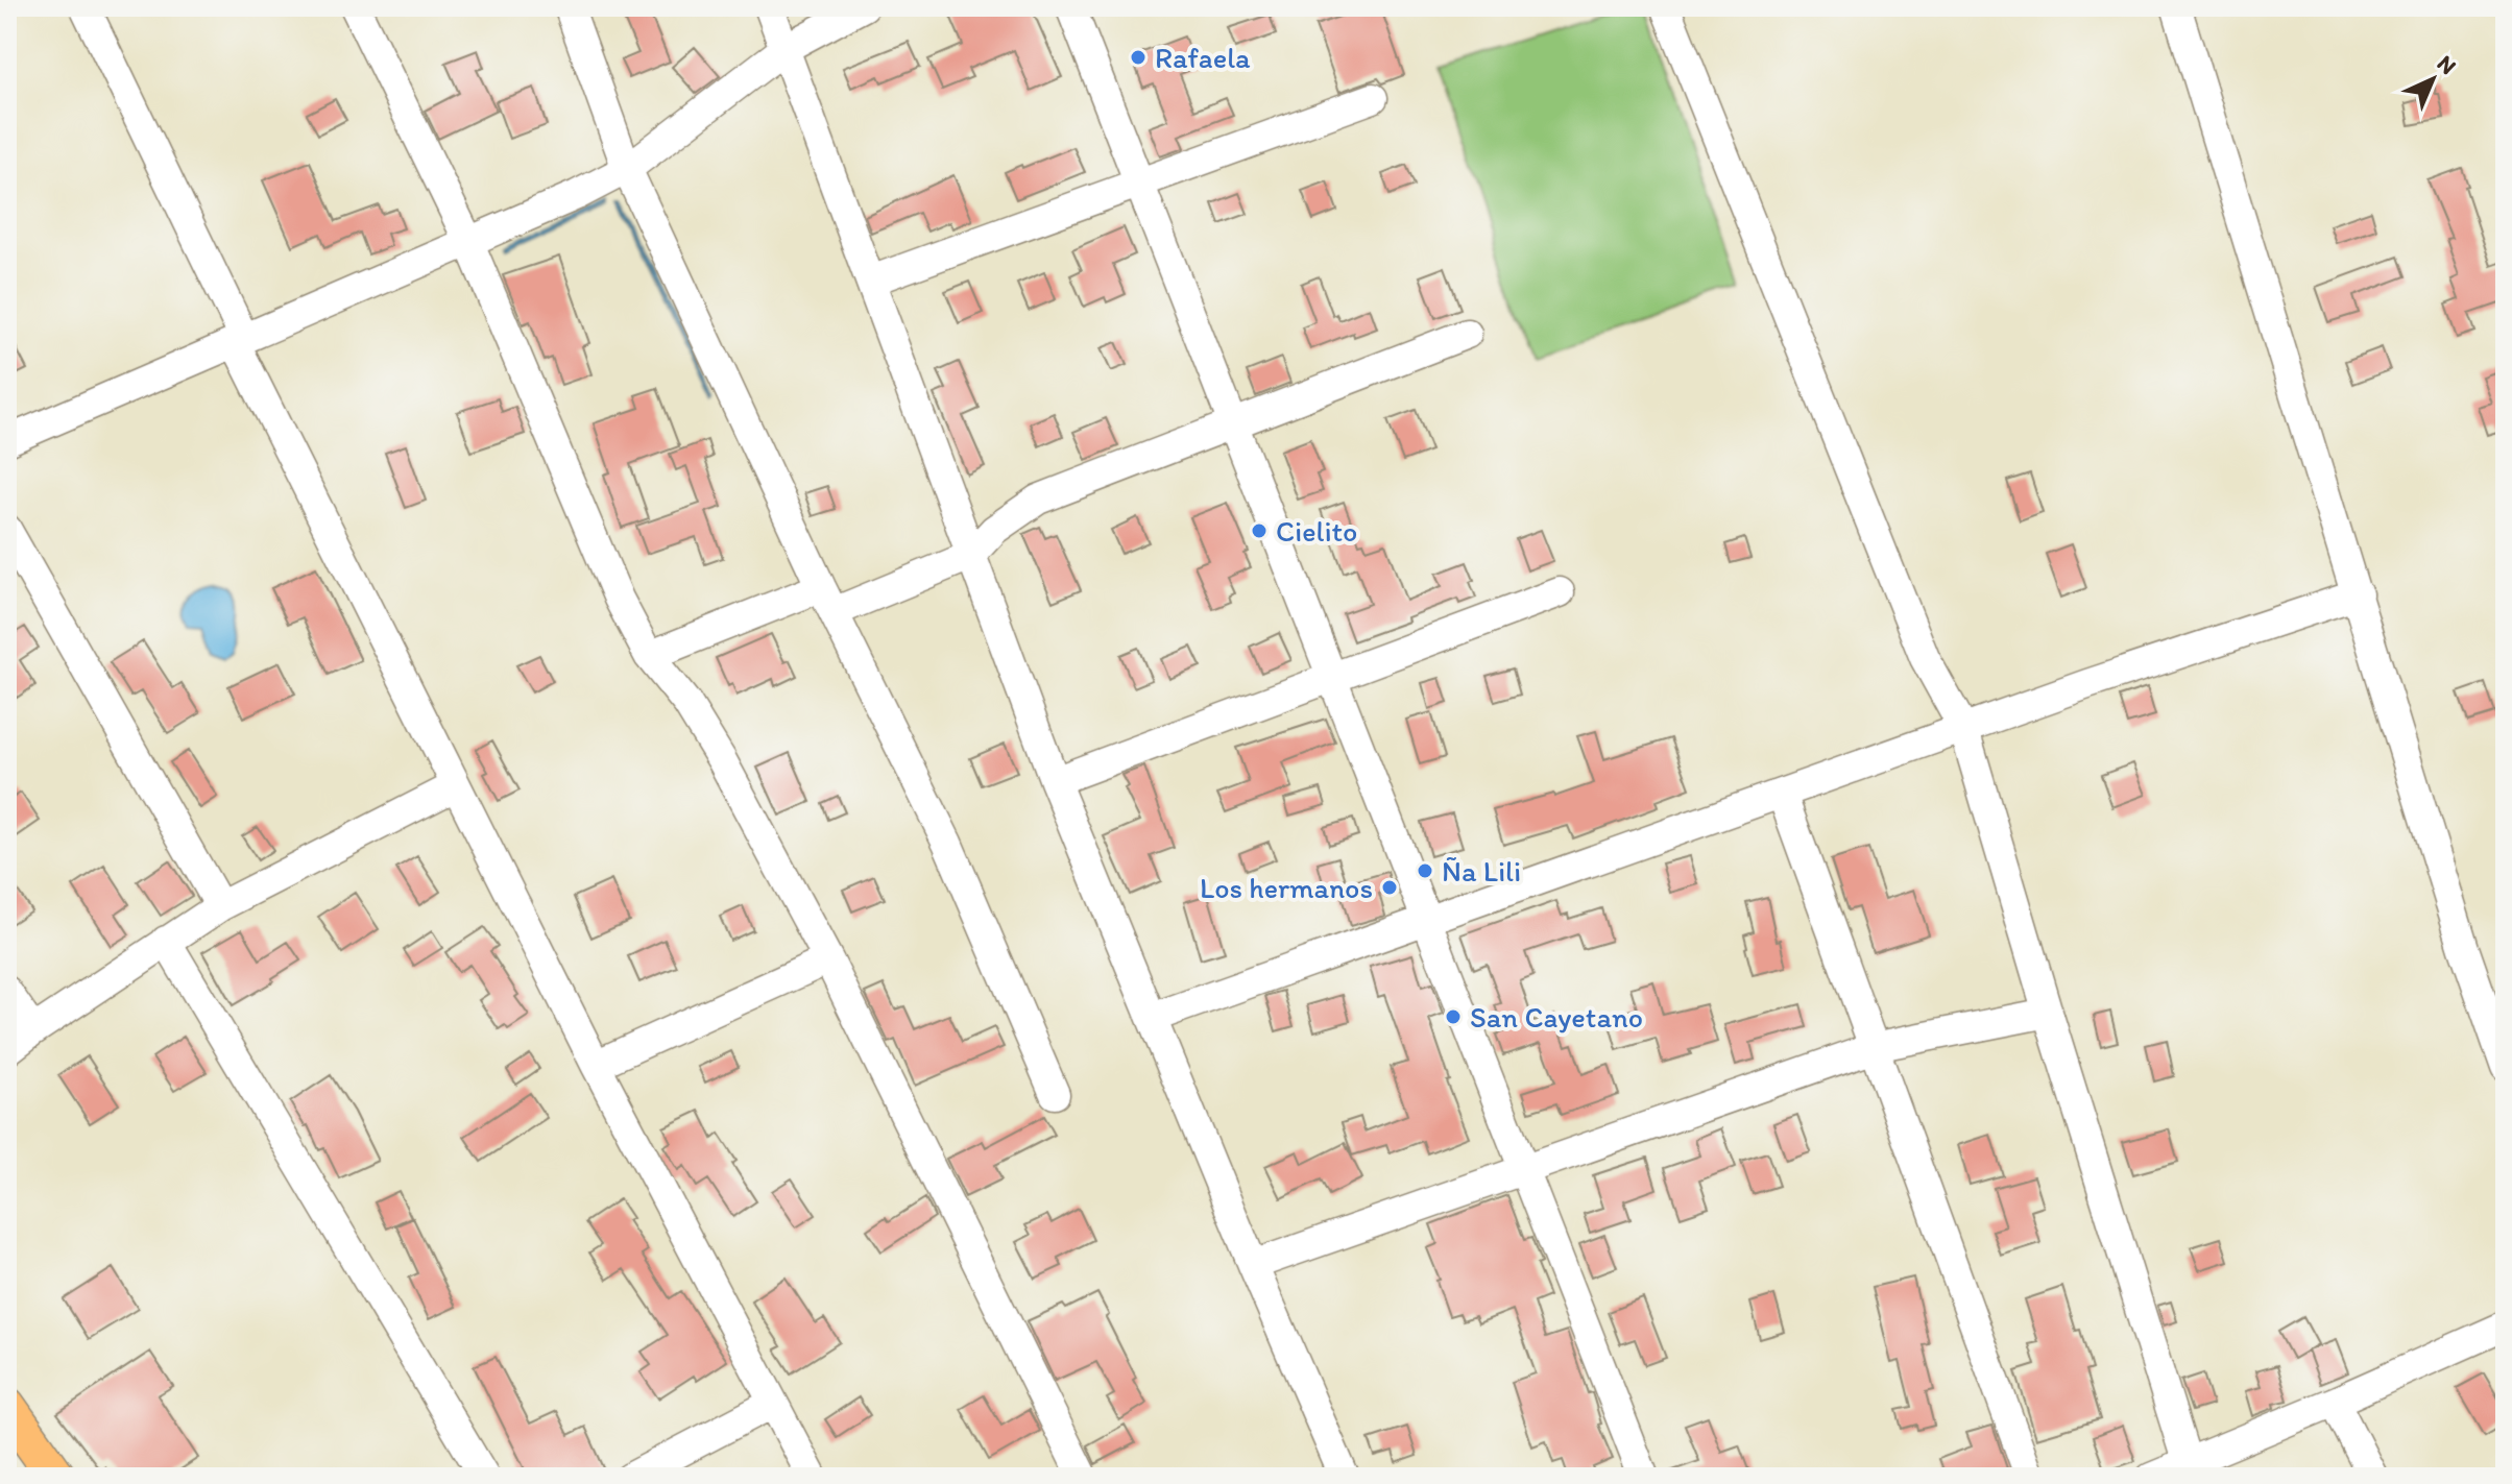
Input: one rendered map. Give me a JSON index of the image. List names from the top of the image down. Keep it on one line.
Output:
{"places":["Rafaela","Cielito","Ña Lili","Los hermanos","San Cayetano"],"north":"top right"}
